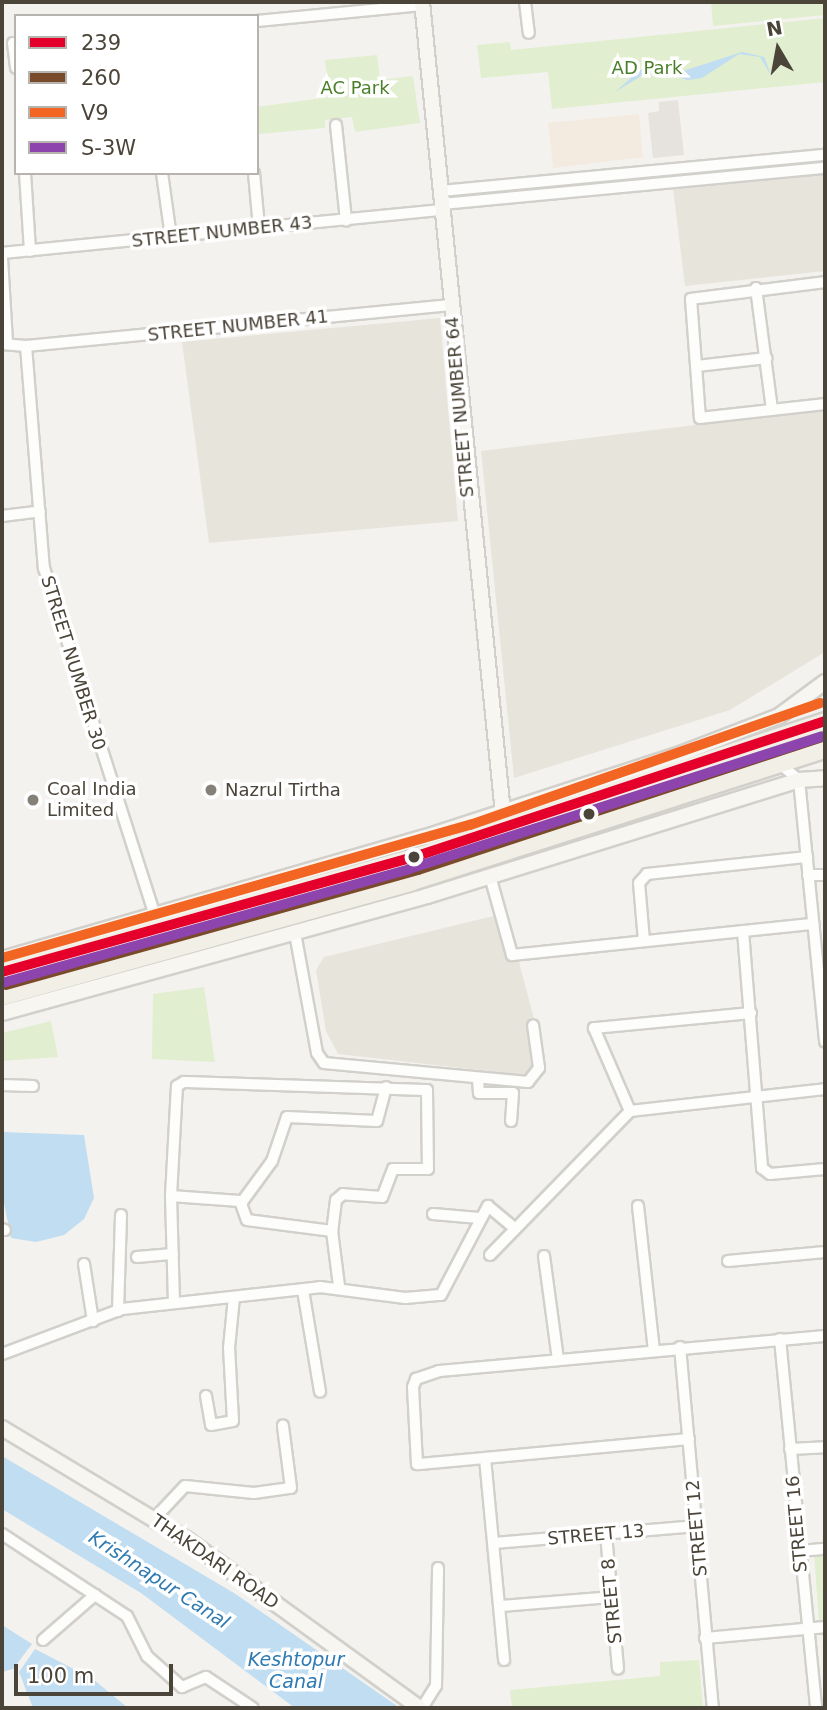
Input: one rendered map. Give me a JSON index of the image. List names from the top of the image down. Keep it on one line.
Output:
{"streets":{"street":["STREET NUMBER 43","STREET NUMBER 41","STREET NUMBER 64","STREET NUMBER 30","STREET 16","STREET 12","STREET 13","THAKDARI ROAD","STREET 8"]},"crossings":[["STREET NUMBER 43","STREET NUMBER 64"],["STREET NUMBER 41","STREET NUMBER 64"],["STREET NUMBER 41","STREET NUMBER 30"],["STREET 12","STREET 13"],["STREET 13","STREET 8"]],"water":["Krishnapur Canal","Keshtopur Canal"],"parks":["AD Park","AC Park"],"places":["Nazrul Tirtha","Coal India Limited"],"lines":["transit line V9","transit line 239","transit line 260","transit line S-3W"],"legend":["239","260","V9","S-3W"],"scale_bar":"100 m","north":"top"}
